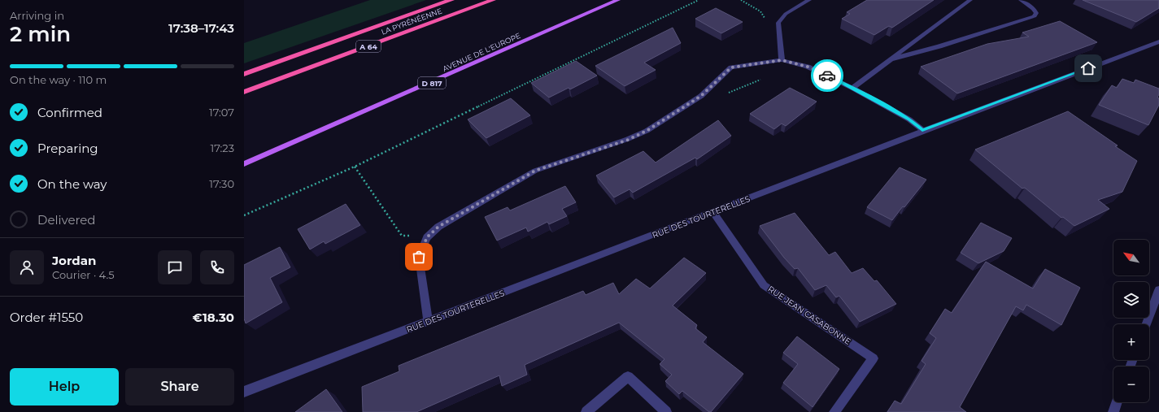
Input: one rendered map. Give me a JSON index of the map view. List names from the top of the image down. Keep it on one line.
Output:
{"streets":{"highway":["LA PYRÉNÉENNE","A 64"],"main road":["AVENUE DE L'EUROPE","D 817"],"street":["RUE DES TOURTERELLES","RUE JEAN CASABONNE"]},"crossings":[["RUE DES TOURTERELLES","RUE JEAN CASABONNE"]],"north":"top left","page":{"heading":["2 min","Arriving in","17:38–17:43"],"panel":["Jordan","Courier · 4.5","Order #1550","€18.30"],"bar":"On the way · 110 m","list":[["Confirmed","17:07"],["Preparing","17:23"],["On the way","17:30"],"Delivered"],"map_buttons":["+","−"],"buttons":["Help","Share"]}}
